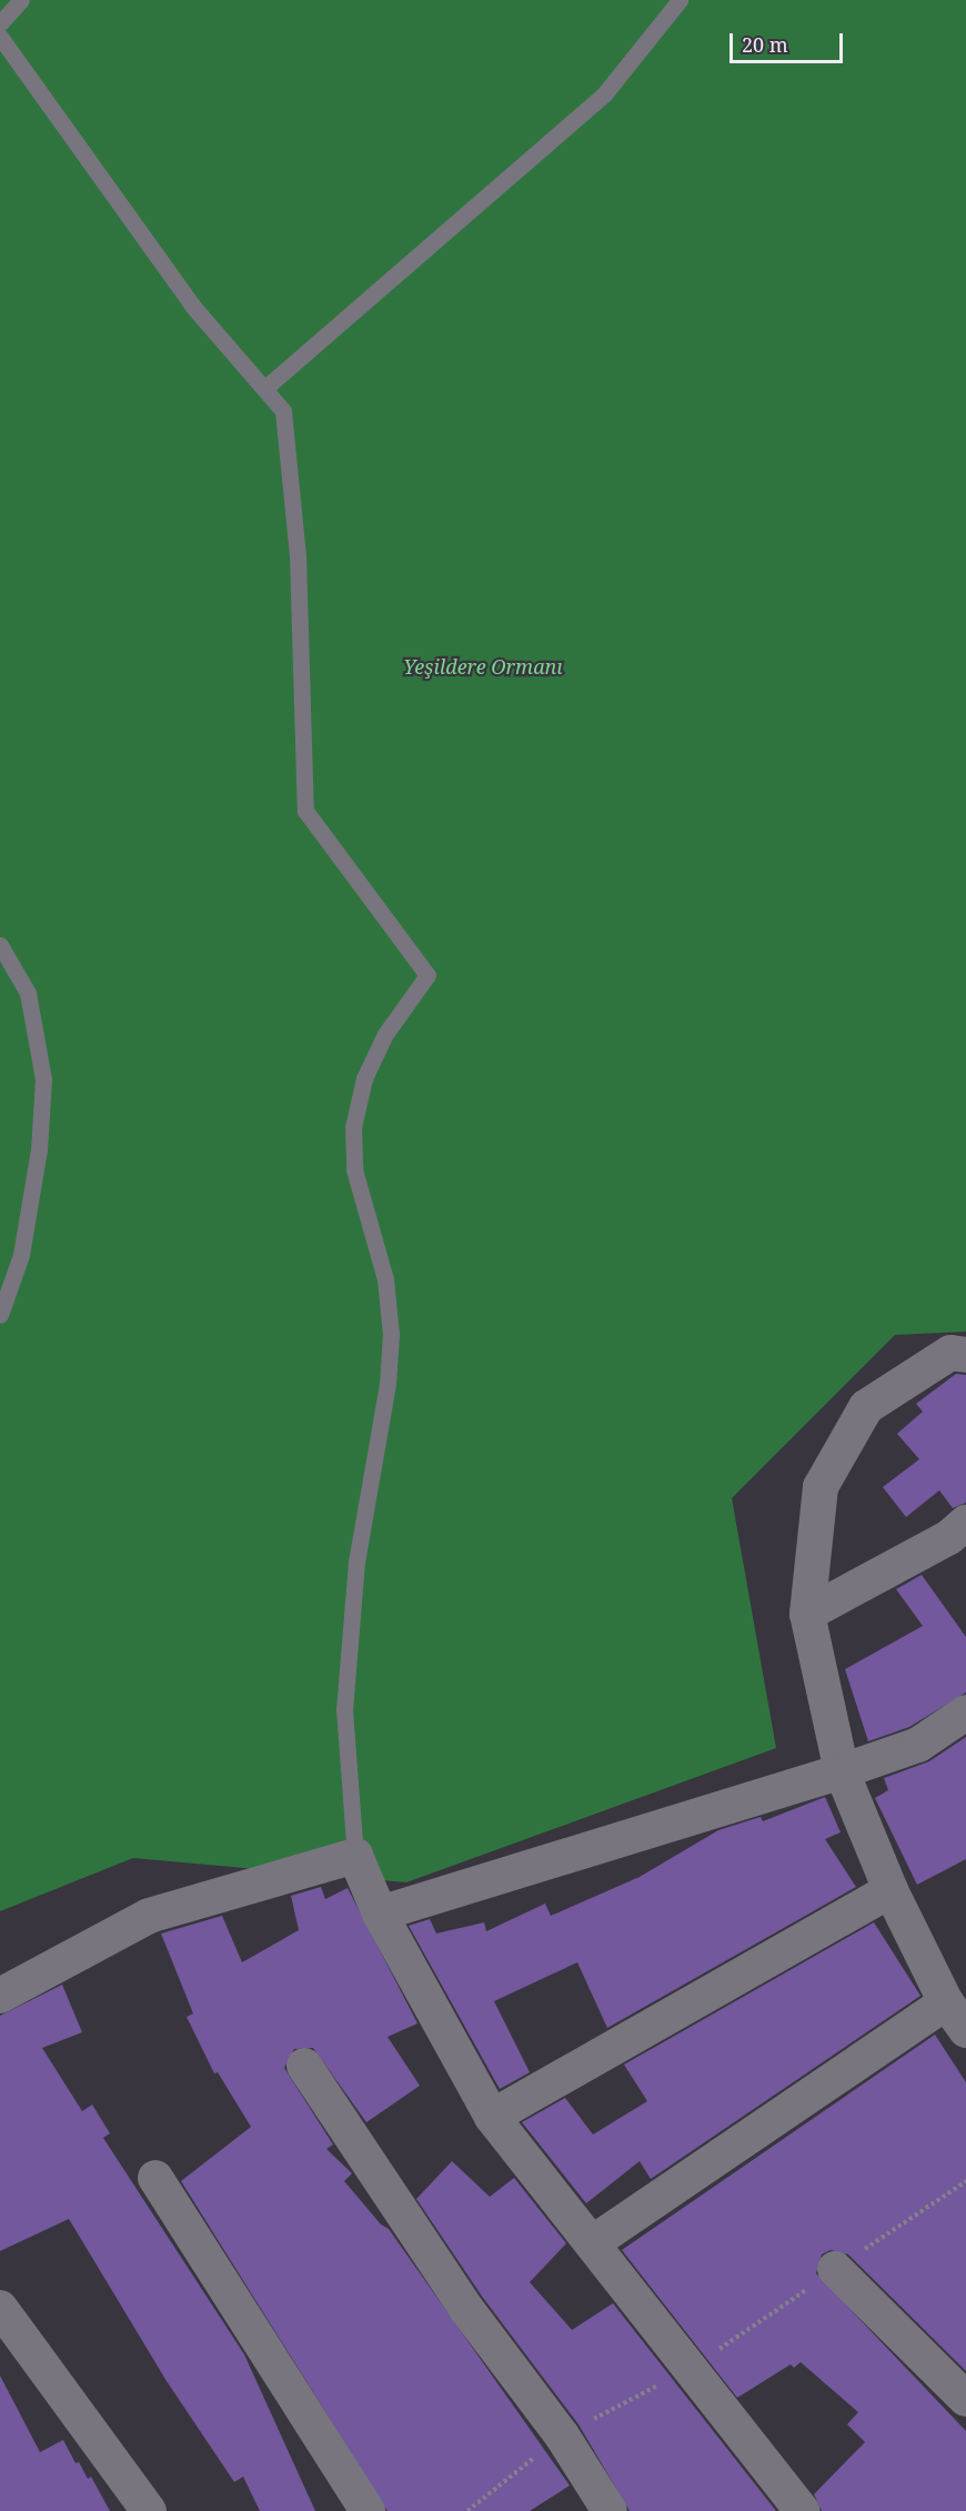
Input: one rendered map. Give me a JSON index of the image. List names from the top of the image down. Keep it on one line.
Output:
{"parks":["Yeşildere Ormanı"],"scale_bar":"20 m"}
